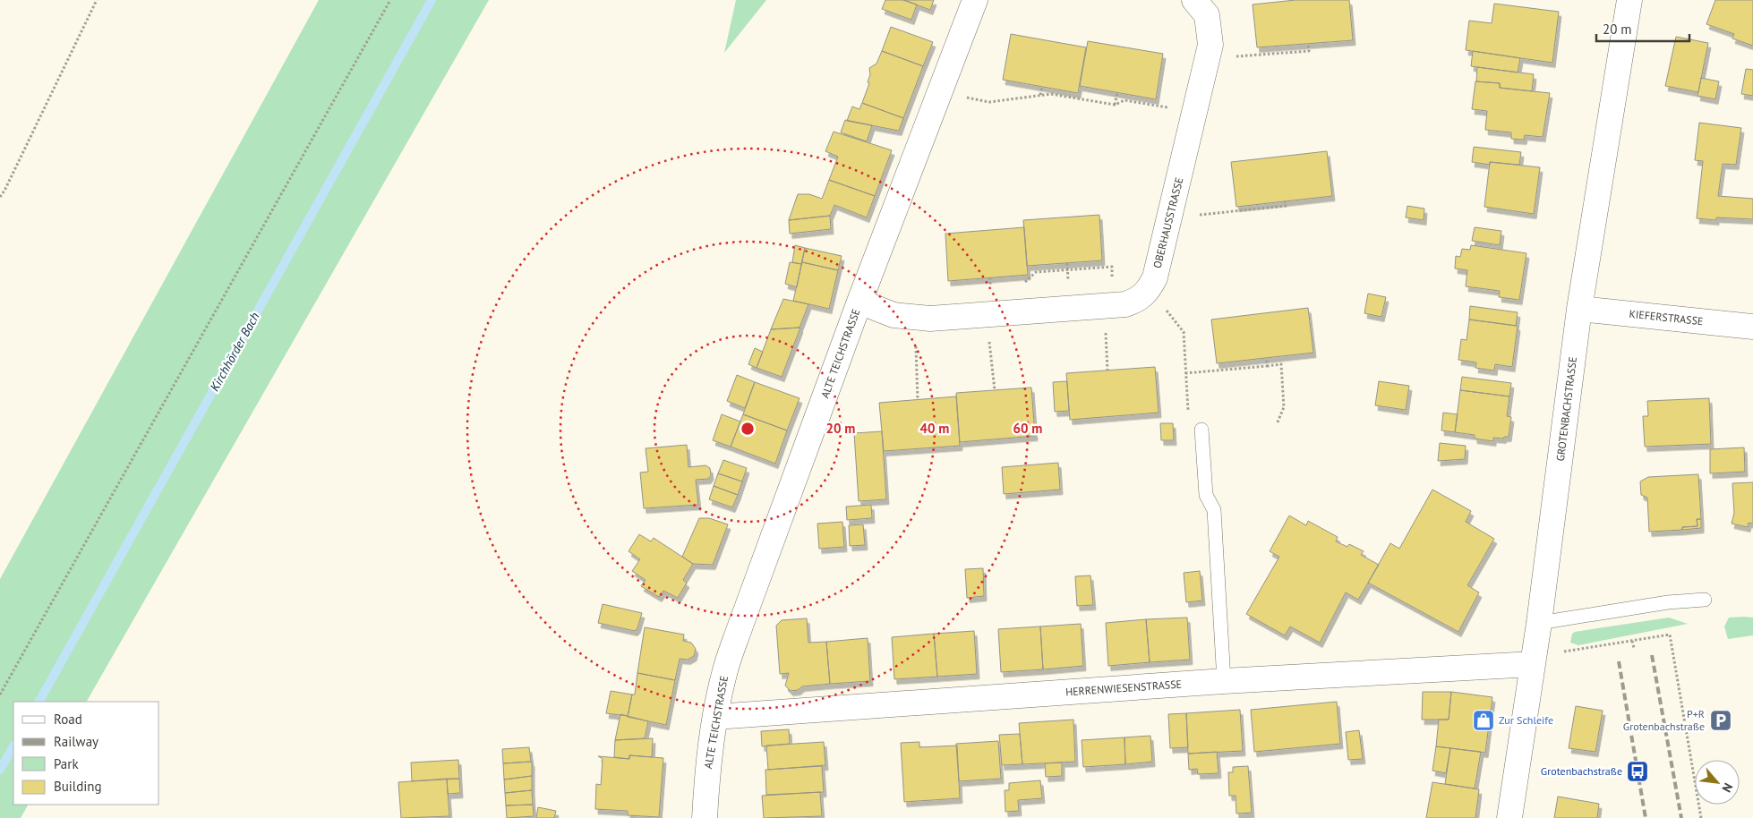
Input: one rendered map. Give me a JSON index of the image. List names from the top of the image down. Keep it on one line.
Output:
{"streets":{"street":["OBERHAUSSTRASSE","KIEFERSTRASSE","ALTE TEICHSTRASSE","GROTENBACHSTRASSE","HERRENWIESENSTRASSE"]},"crossings":[["OBERHAUSSTRASSE","ALTE TEICHSTRASSE"],["KIEFERSTRASSE","GROTENBACHSTRASSE"],["ALTE TEICHSTRASSE","HERRENWIESENSTRASSE"],["GROTENBACHSTRASSE","HERRENWIESENSTRASSE"]],"water":["Kirchhörder Bach"],"places":{"shop":["Zur Schleife"],"parking":["P+R Grotenbachstraße"],"bus stop":["Grotenbachstraße"]},"legend":["Road","Railway","Park","Building"],"scale_bar":"20 m","north":"bottom right","rings":["20 m","40 m","60 m"]}
